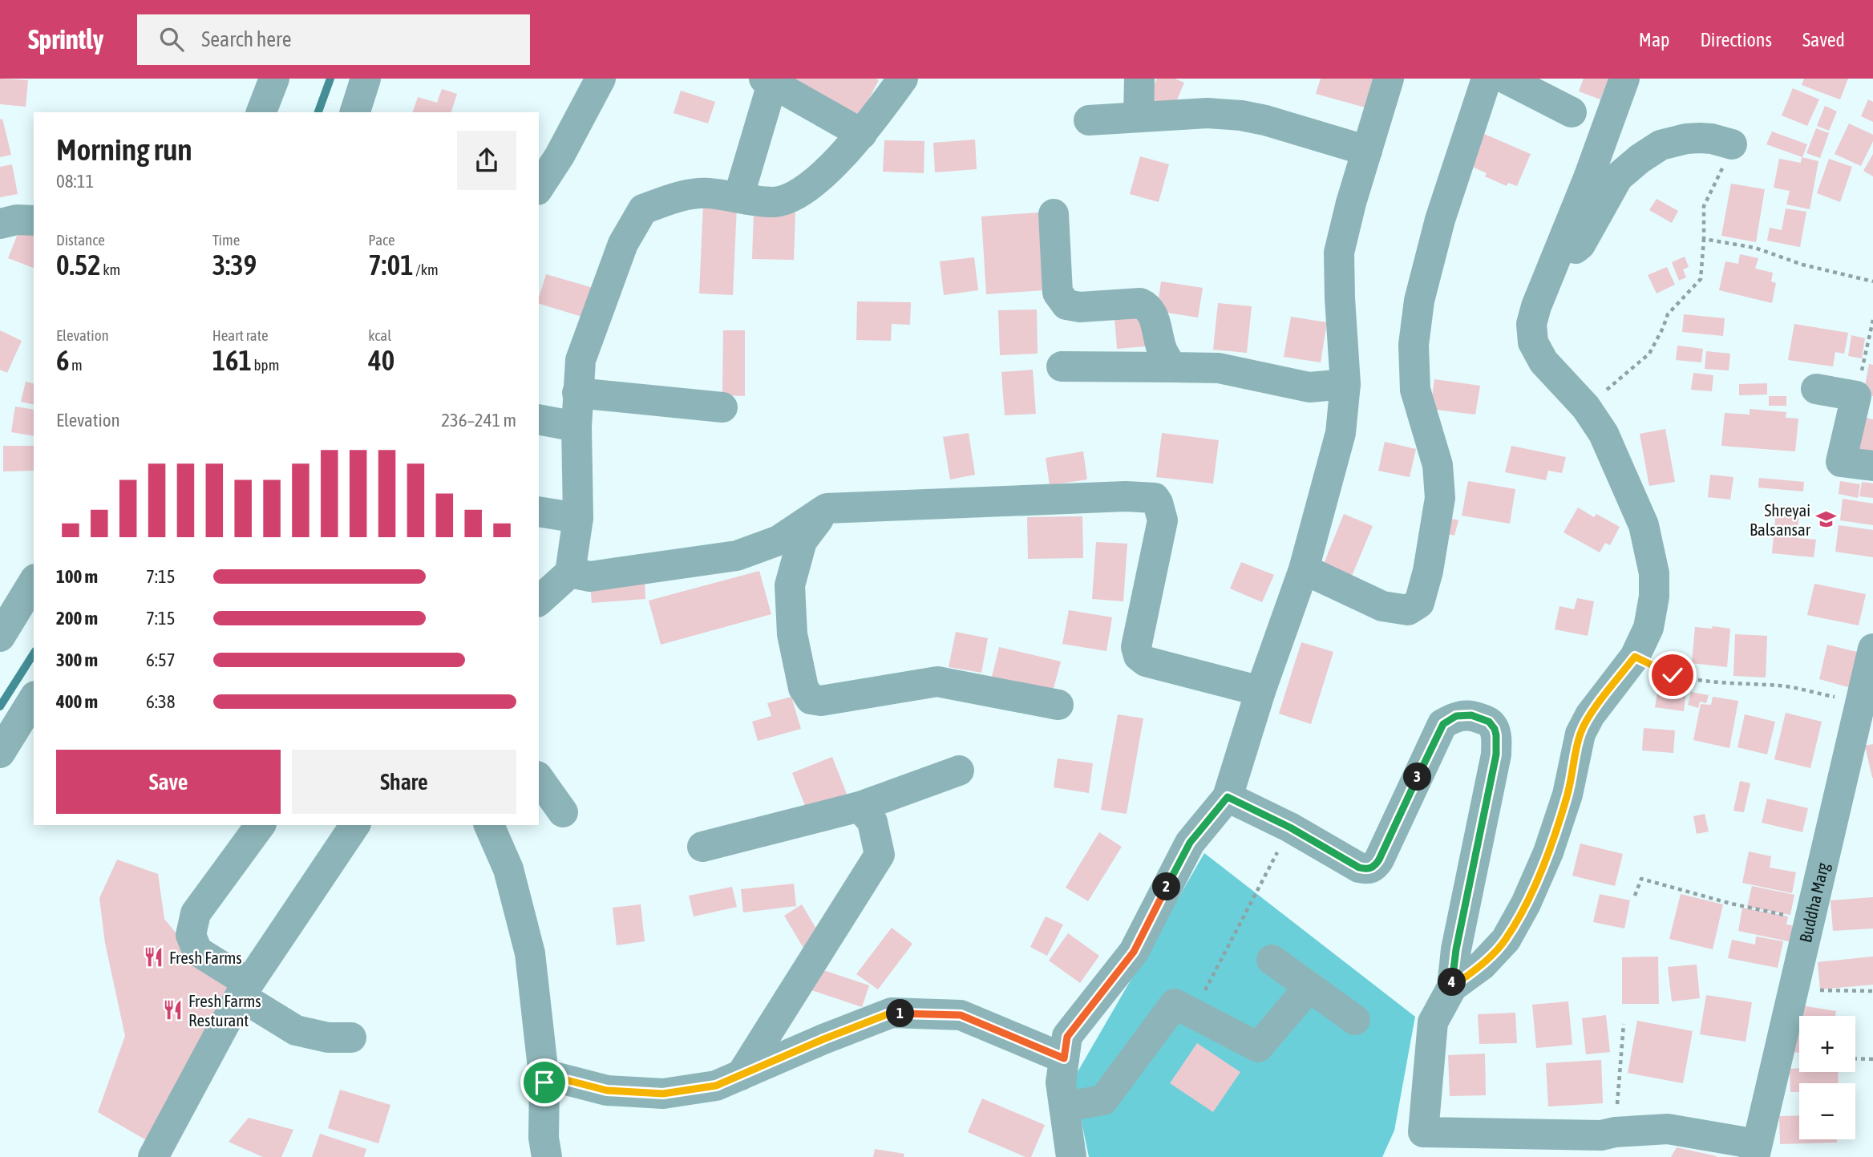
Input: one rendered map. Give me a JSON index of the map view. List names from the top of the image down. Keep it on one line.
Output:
{"streets":{"street":["Buddha Marg"]},"places":{"school or university":["Shreyai Balsansar"],"restaurant":["Fresh Farms","Fresh Farms Resturant"]},"page":{"header":"Sprintly","search":"Search here","nav":["Map","Directions","Saved"],"heading":["Morning run","08:11"],"stats":[["Distance","0.52 km"],["Time","3:39"],["Pace","7:01 /km"],["Elevation","6 m"],["Heart rate","161 bpm"],["kcal","40"]],"chart":["Elevation","236–241 m"],"list":[{"name":"100 m","note":"7:15"},{"name":"200 m","note":"7:15"},{"name":"300 m","note":"6:57"},{"name":"400 m","note":"6:38"}],"buttons":["Save","Share"],"pins":["3","2","4","1"],"map_buttons":["+","−"]}}
